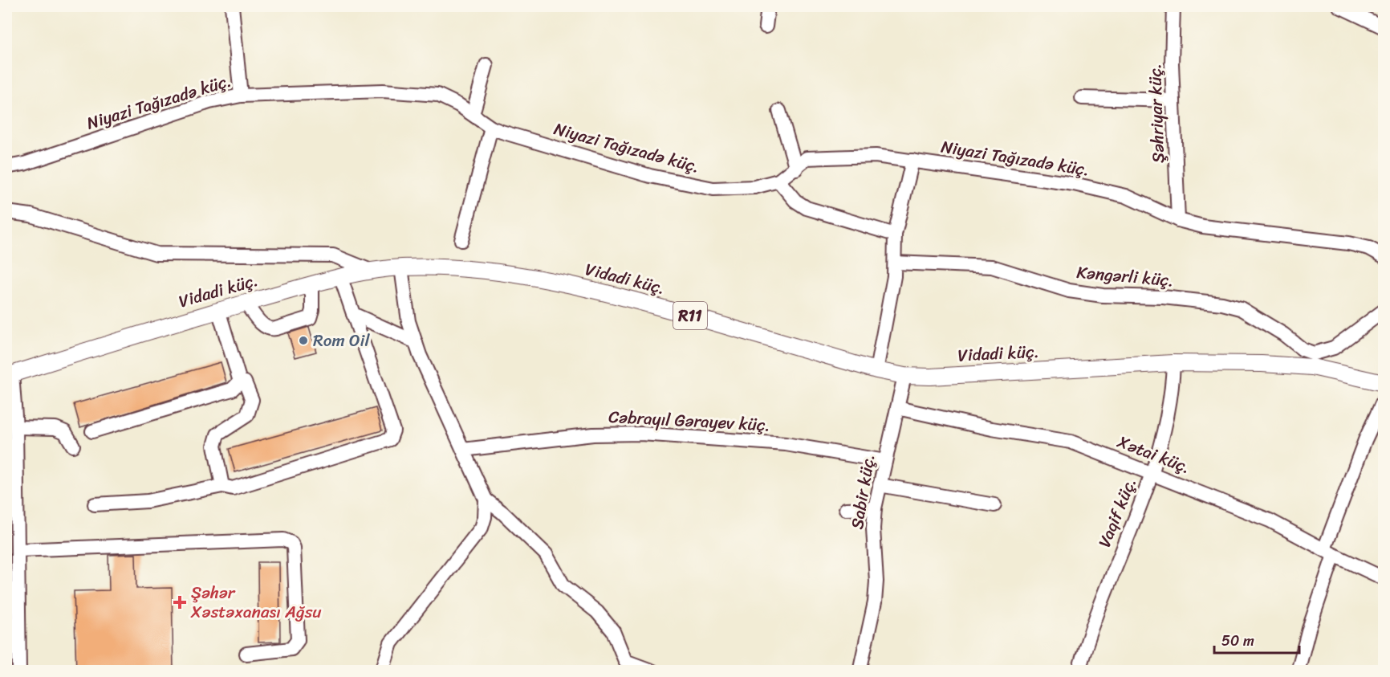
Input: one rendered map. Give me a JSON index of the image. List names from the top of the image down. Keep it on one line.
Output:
{"streets":{"main road":["Vidadi küç.","R11"],"street":["Niyazi Tağızadə küç.","Şəhriyar küç.","Kəngərli küç.","Cəbrayıl Gərayev küç.","Xətai küç.","Sabir küç.","Vaqif küç."]},"crossings":[["Niyazi Tağızadə küç.","Şəhriyar küç."],["Kəngərli küç.","Vidadi küç."],["Vidadi küç.","Sabir küç."],["Vidadi küç.","Vaqif küç."],["Cəbrayıl Gərayev küç.","Sabir küç."],["Xətai küç.","Sabir küç."],["Xətai küç.","Vaqif küç."]],"places":{"other":["Rom Oil"],"health":["Şəhər Xəstəxanası Ağsu"]},"scale_bar":"50 m"}
